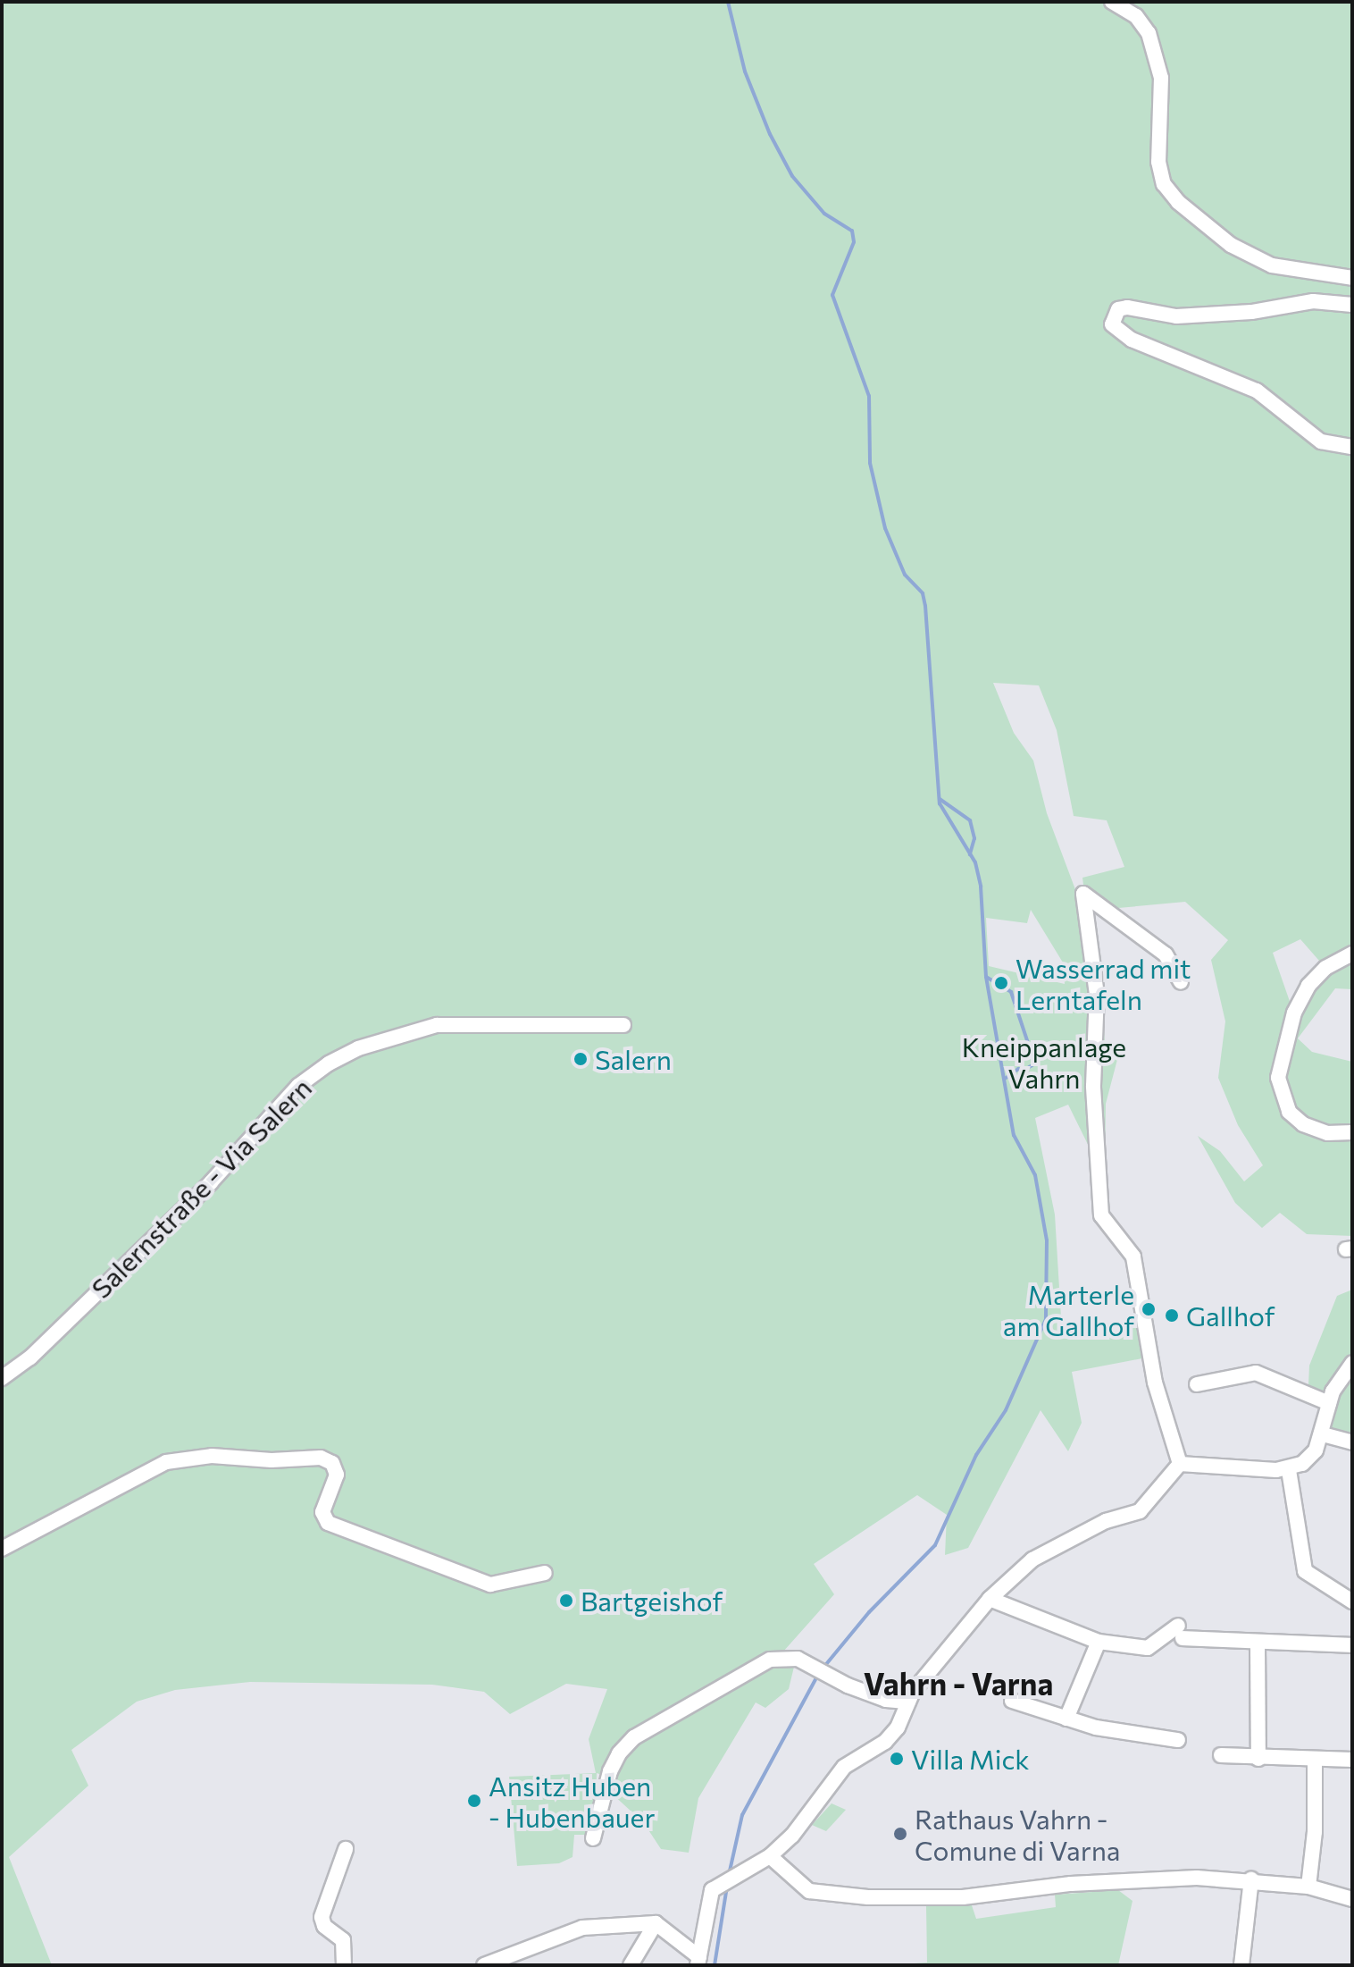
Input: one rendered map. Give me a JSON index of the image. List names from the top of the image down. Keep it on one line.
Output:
{"streets":{"street":["Salernstraße - Via Salern"]},"districts":["Vahrn - Varna"],"parks":["Kneippanlage Vahrn"],"places":["Wasserrad mit Lerntafeln","Salern","Marterle am Gallhof","Gallhof","Bartgeishof","Villa Mick","Ansitz Huben - Hubenbauer","Rathaus Vahrn - Comune di Varna"]}
